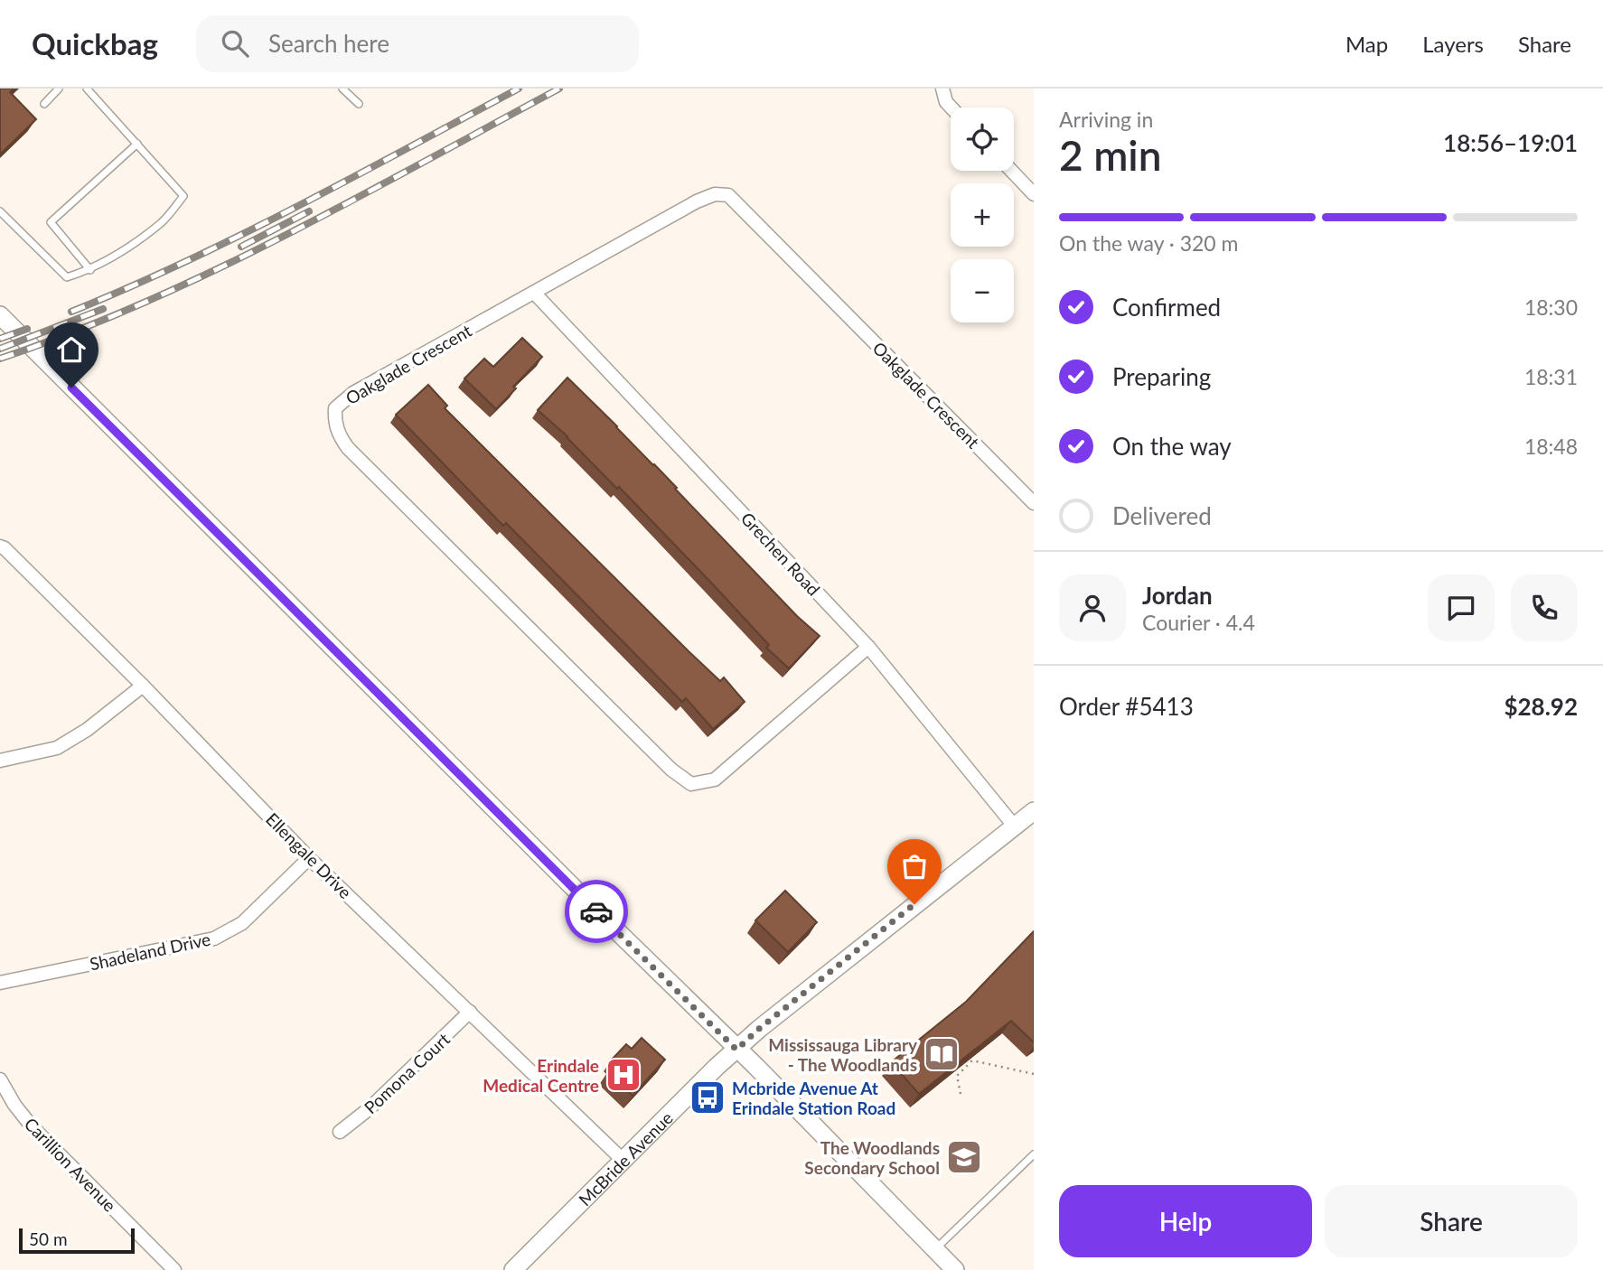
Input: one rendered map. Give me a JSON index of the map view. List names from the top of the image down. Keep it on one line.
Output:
{"streets":{"street":["Oakglade Crescent","Grechen Road","Ellengale Drive","Shadeland Drive","Pomona Court","McBride Avenue","Carillion Avenue"]},"crossings":[["Oakglade Crescent","Grechen Road"],["Grechen Road","McBride Avenue"],["Ellengale Drive","Shadeland Drive"],["Ellengale Drive","Pomona Court"],["Ellengale Drive","McBride Avenue"]],"places":{"library":["Mississauga Library - The Woodlands"],"hospital":["Erindale Medical Centre"],"bus stop":["Mcbride Avenue At Erindale Station Road"],"school or university":["The Woodlands Secondary School"]},"scale_bar":"50 m","page":{"header":"Quickbag","search":"Search here","nav":["Map","Layers","Share"],"heading":["2 min","Arriving in","18:56–19:01"],"panel":["Jordan","Courier · 4.4","Order #5413","$28.92"],"map_buttons":["+","−"],"bar":"On the way · 320 m","list":[["Confirmed","18:30"],["Preparing","18:31"],["On the way","18:48"],"Delivered"],"buttons":["Help","Share"],"scale":"50 m"}}
